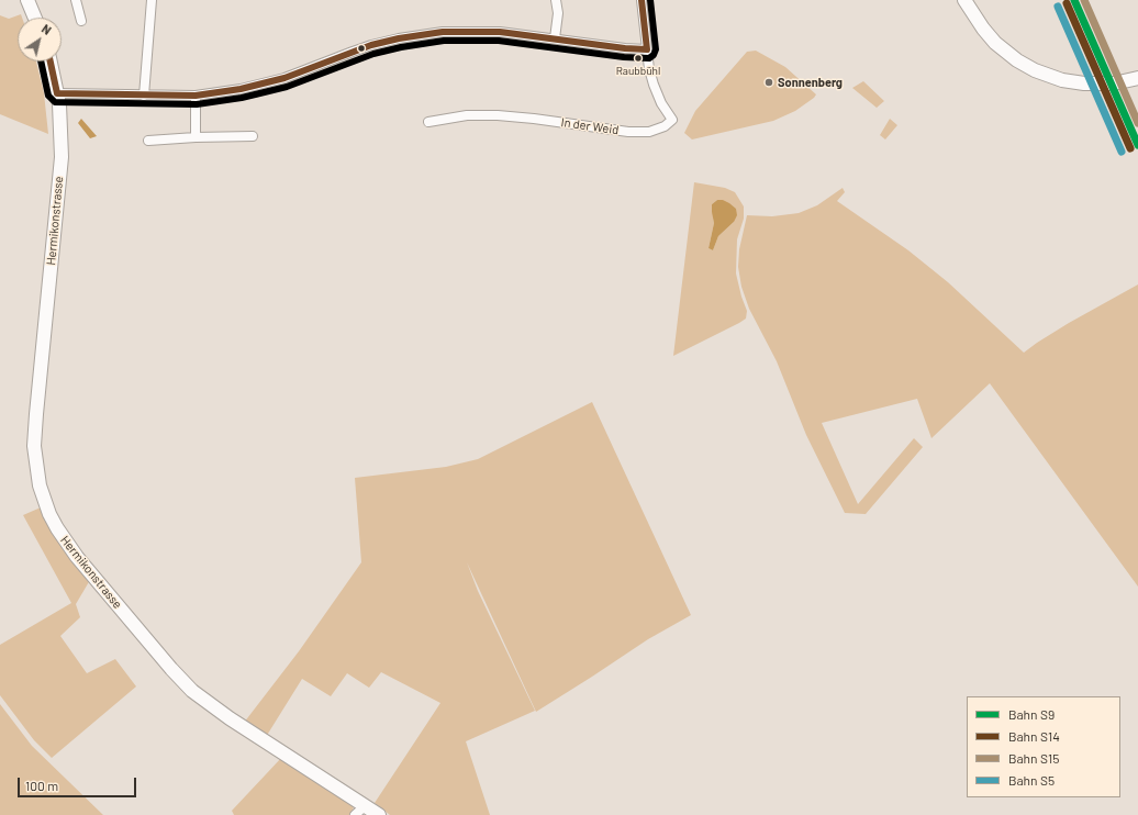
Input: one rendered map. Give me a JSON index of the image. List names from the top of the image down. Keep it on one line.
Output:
{"streets":{"street":["In der Weid","Hermikonstrasse"]},"places":["Raubbühl","Sonnenberg"],"lines":["rail line S9","rail line S15","rail line S14","rail line S5"],"legend":["Bahn S9","Bahn S14","Bahn S15","Bahn S5"],"scale_bar":"100 m","north":"top right"}
